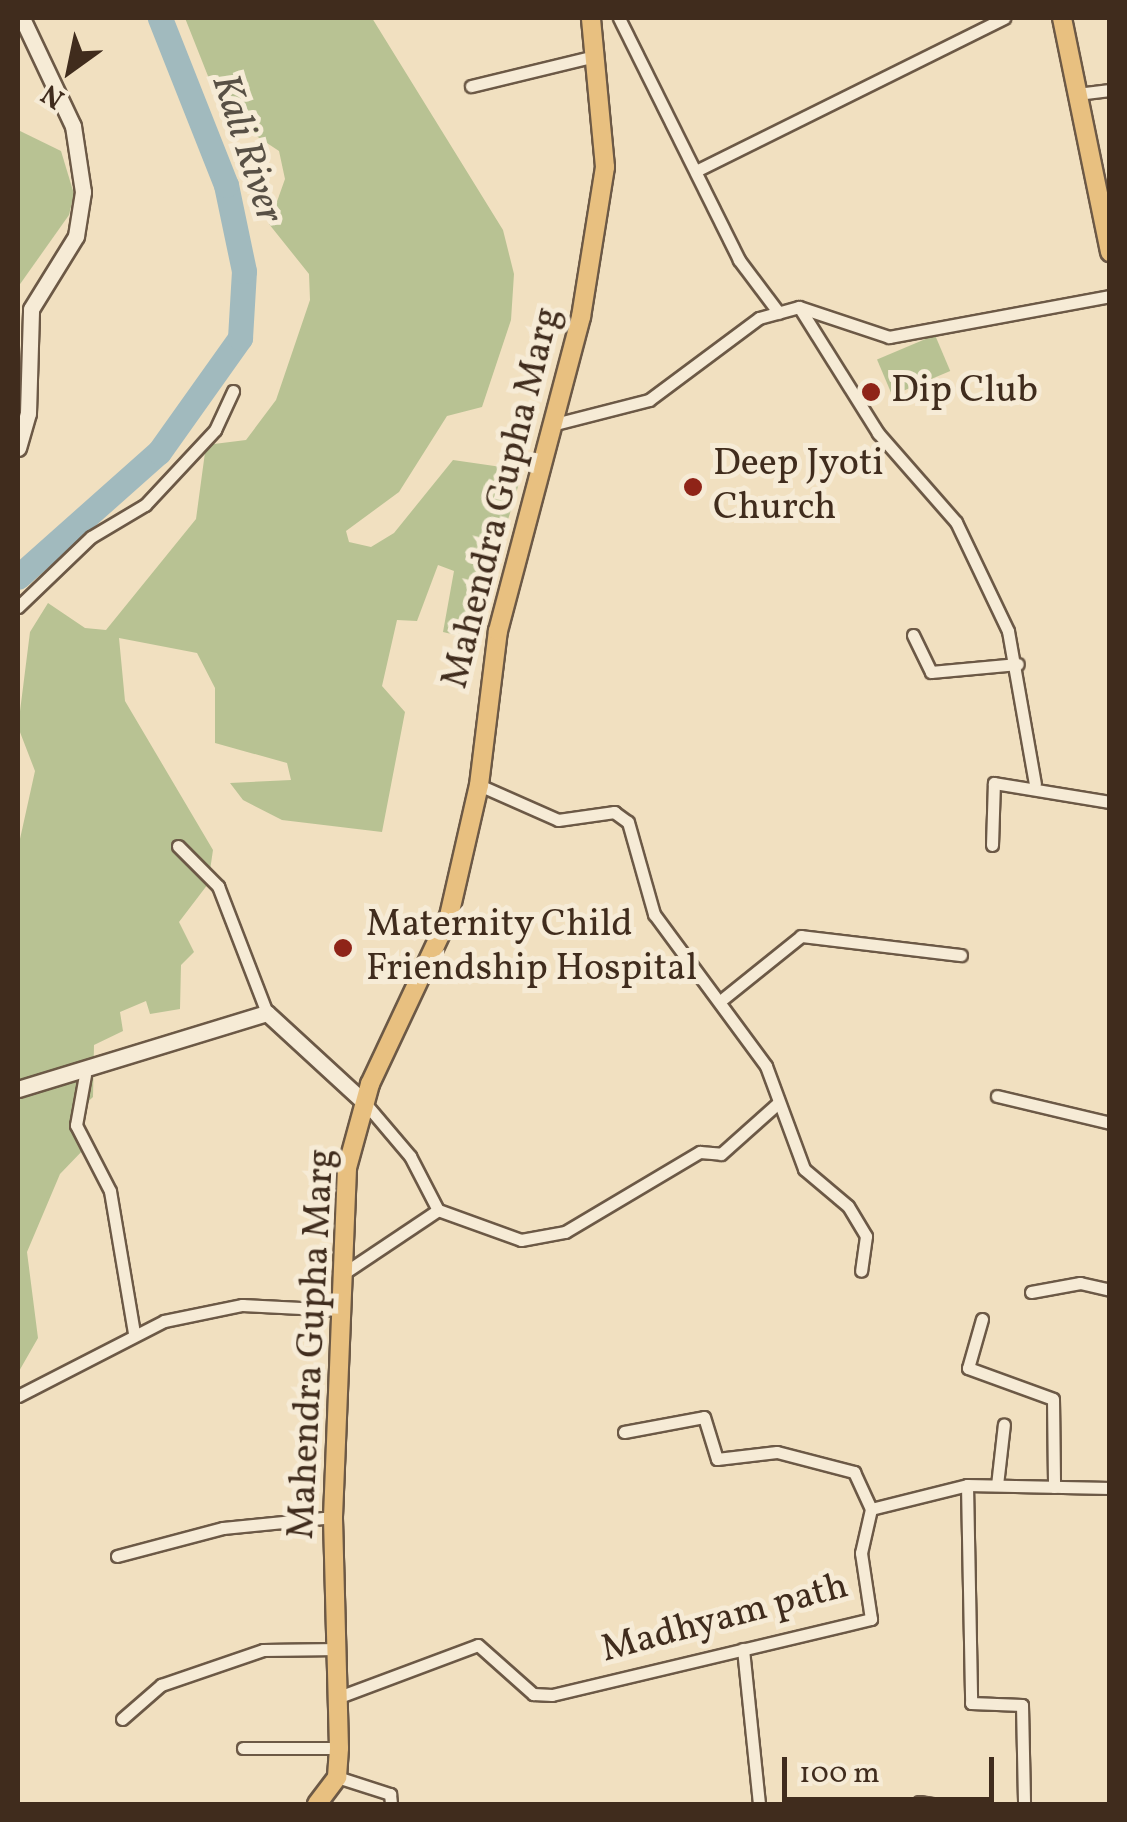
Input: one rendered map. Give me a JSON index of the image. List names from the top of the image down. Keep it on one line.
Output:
{"streets":{"main road":["Mahendra Gupha Marg"],"street":["Madhyam path"]},"crossings":[["Mahendra Gupha Marg","Madhyam path"]],"water":["Kali River"],"places":["Dip Club","Deep Jyoti Church","Maternity Child Friendship Hospital"],"scale_bar":"100 m","north":"bottom left"}
